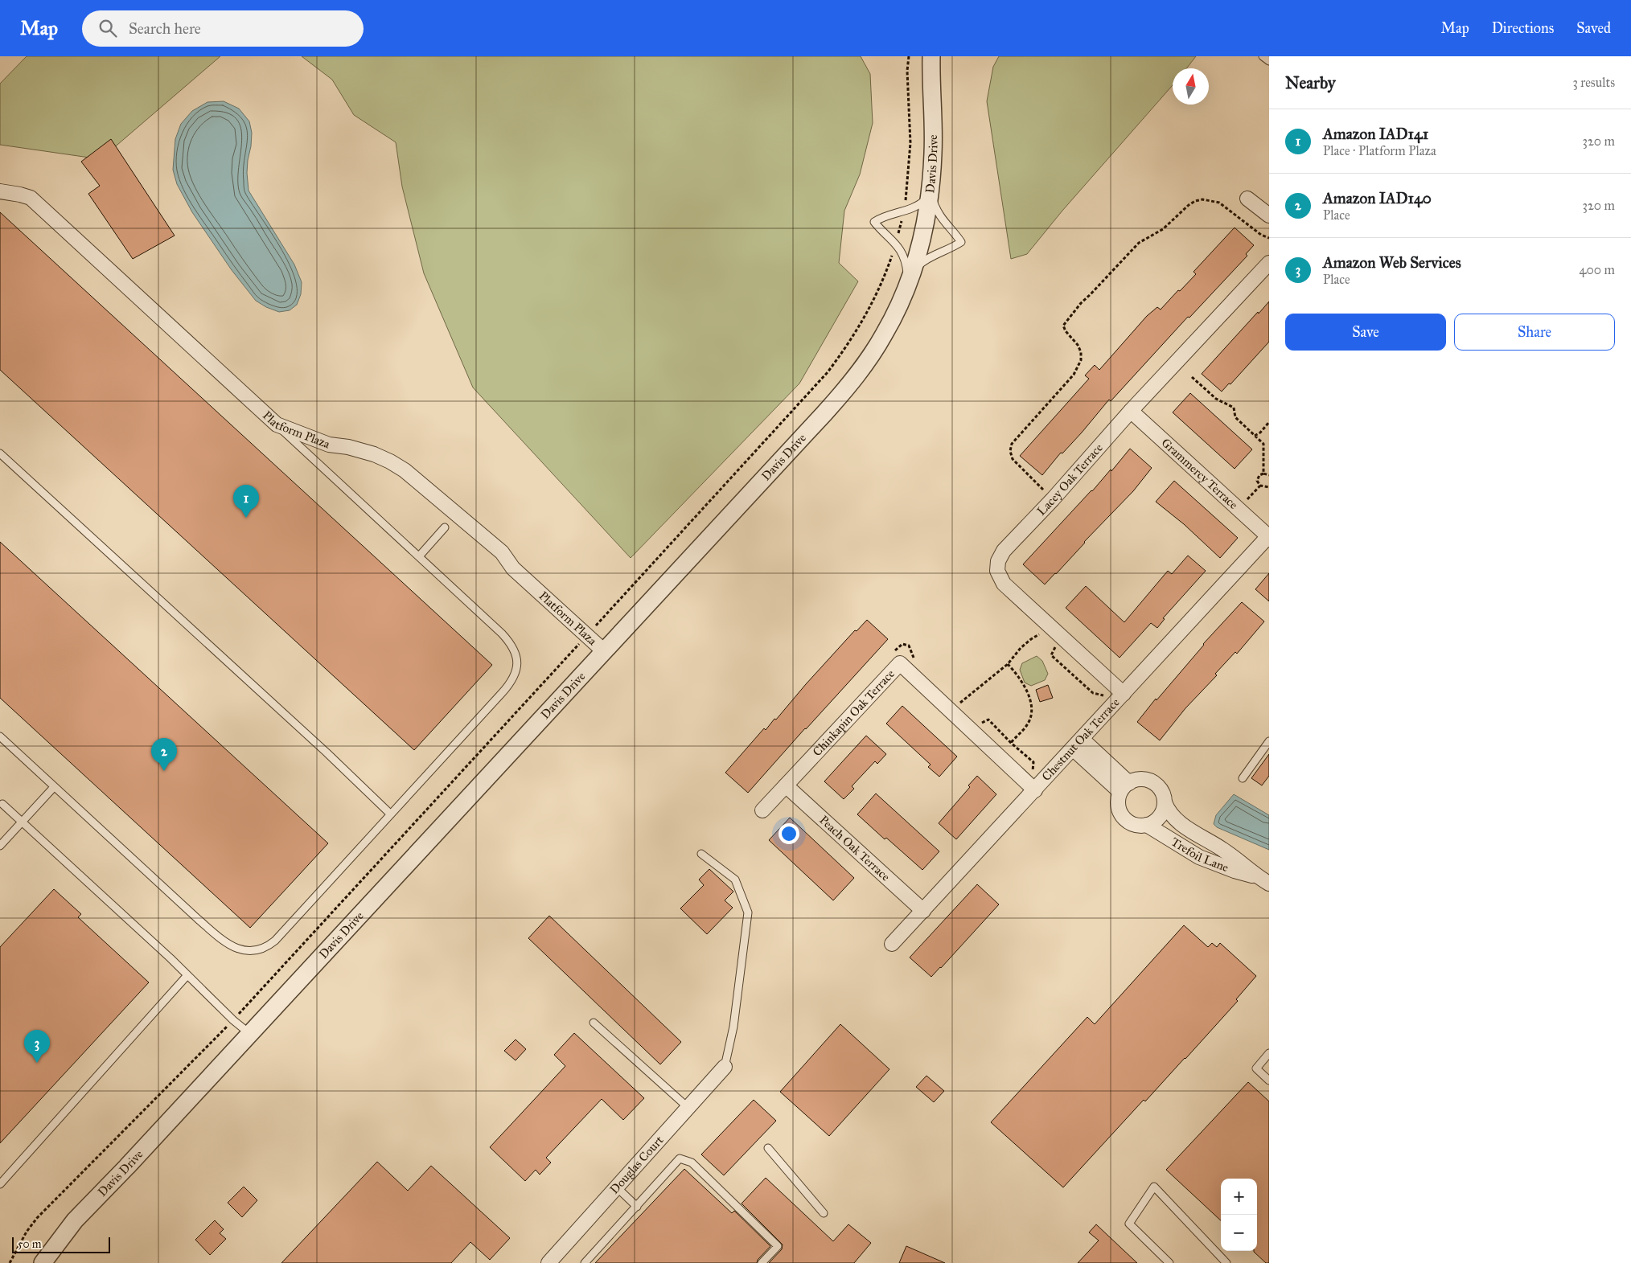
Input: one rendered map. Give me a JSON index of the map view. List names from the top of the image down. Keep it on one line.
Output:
{"streets":{"street":["Davis Drive","Platform Plaza","Grammercy Terrace","Lacey Oak Terrace","Chinkapin Oak Terrace","Chestnut Oak Terrace","Peach Oak Terrace","Trefoil Lane","Douglas Court"]},"crossings":[["Davis Drive","Platform Plaza"],["Grammercy Terrace","Lacey Oak Terrace"],["Grammercy Terrace","Chestnut Oak Terrace"],["Lacey Oak Terrace","Chestnut Oak Terrace"],["Chinkapin Oak Terrace","Chestnut Oak Terrace"],["Chinkapin Oak Terrace","Peach Oak Terrace"],["Chestnut Oak Terrace","Peach Oak Terrace"]],"scale_bar":"50 m","north":"top","page":{"header":"Map","search":"Search here","nav":["Map","Directions","Saved"],"heading":["Nearby","3 results"],"list":[{"mark":"1","name":"Amazon IAD141","note":"Place · Platform Plaza","value":"320 m"},{"mark":"2","name":"Amazon IAD140","note":"Place","value":"320 m"},{"mark":"3","name":"Amazon Web Services","note":"Place","value":"400 m"}],"buttons":["Save","Share"],"pins":["1","2","3"],"map_buttons":["+","−"],"scale":"50 m"}}
